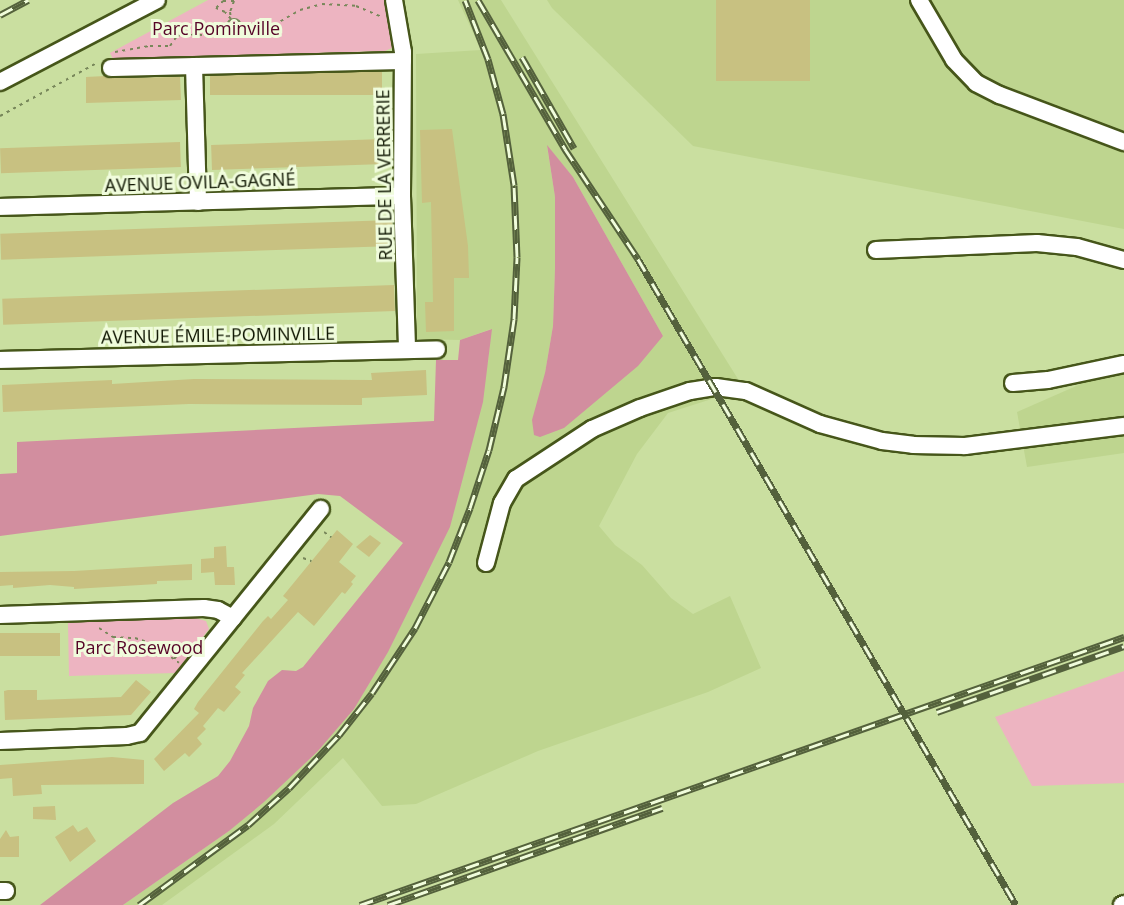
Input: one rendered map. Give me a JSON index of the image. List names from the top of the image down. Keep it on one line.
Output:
{"streets":{"street":["RUE DE LA VERRERIE","AVENUE OVILA-GAGNÉ","AVENUE ÉMILE-POMINVILLE"]},"crossings":[["RUE DE LA VERRERIE","AVENUE OVILA-GAGNÉ"],["RUE DE LA VERRERIE","AVENUE ÉMILE-POMINVILLE"]],"parks":["Parc Pominville","Parc Rosewood"]}
